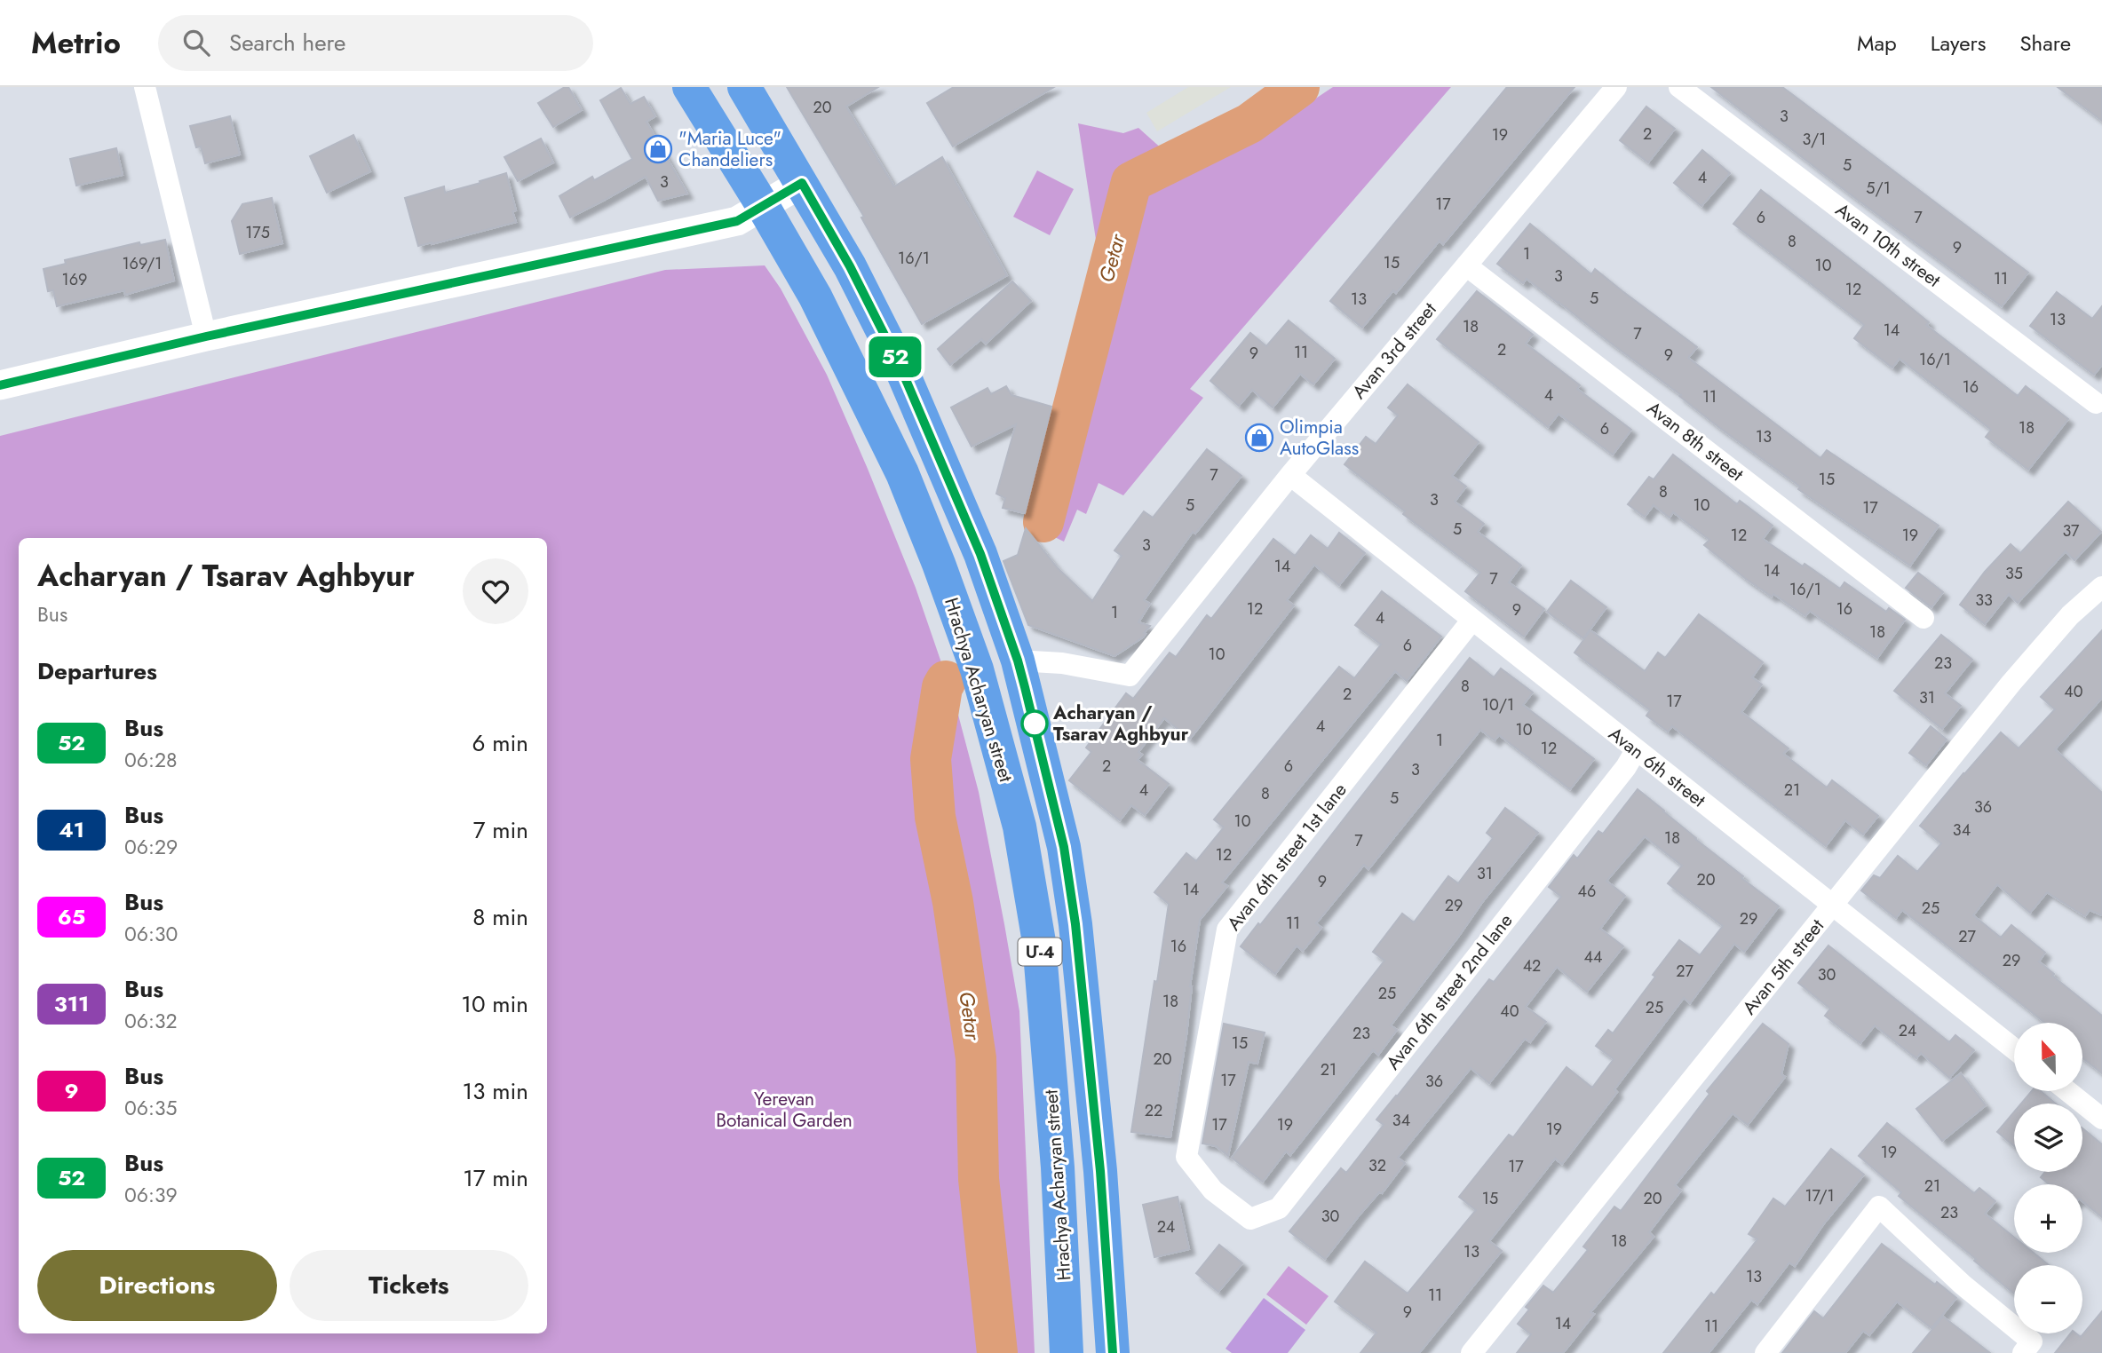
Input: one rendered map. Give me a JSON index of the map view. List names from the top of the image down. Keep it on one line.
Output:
{"streets":{"highway":["Hrachya Acharyan street","Մ-4"],"street":["Avan 10th street","Avan 3rd street","Avan 8th street","Avan 6th street","Avan 6th street 1st lane","Avan 5th street","Avan 6th street 2nd lane"]},"crossings":[["Avan 3rd street","Avan 8th street"],["Avan 3rd street","Avan 6th street"],["Avan 3rd street","Մ-4"],["Avan 6th street","Avan 6th street 1st lane"],["Avan 6th street","Avan 5th street"],["Avan 6th street","Avan 6th street 2nd lane"],["Avan 6th street 1st lane","Avan 6th street 2nd lane"]],"water":["Getar"],"parks":["Yerevan Botanical Garden"],"places":{"shop":["\"Maria Luce\" Chandeliers","Olimpia AutoGlass"],"other":["Acharyan / Tsarav Aghbyur"]},"lines":["bus line 52"],"house_numbers":["20","3","2","19","3/1","5","4","3","5/1","17","6","7","175","8","9","1","16/1","15","169/1","10","3","11","169","12","5","13","13","18","14","7","2","11","9","9","16/1","16","4","11","18","6","13","7","15","8","3","5","10","17","5","37","12","19","3","14","14","35","7","16/1","33","12","16","9","1","4","18","6","10","23","8","40","2","31","17","10/1","4","10","1","12","2","6","3","4","21","8","5","36","10","34","18","7","12","31","20","9","14","46","29","25","29","11","27","16","44","29","42","27","30","25","18","25","40","24","23","15","20","21","17","36","22","34","17","19","19","19","32","17","21","17/1","15","20","23","30","24","18","13","13","11","9","14","11"],"north":"top","page":{"header":"Metrio","search":"Search here","nav":["Map","Layers","Share"],"on_map":"52","heading":[["Acharyan / Tsarav Aghbyur","Bus"],"Departures"],"list":[{"mark":"52","name":"Bus","note":"06:28","value":"6 min"},{"mark":"41","name":"Bus","note":"06:29","value":"7 min"},{"mark":"65","name":"Bus","note":"06:30","value":"8 min"},{"mark":"311","name":"Bus","note":"06:32","value":"10 min"},{"mark":"9","name":"Bus","note":"06:35","value":"13 min"},{"mark":"52","name":"Bus","note":"06:39","value":"17 min"}],"map_buttons":["+","−"],"buttons":["Directions","Tickets"]}}
